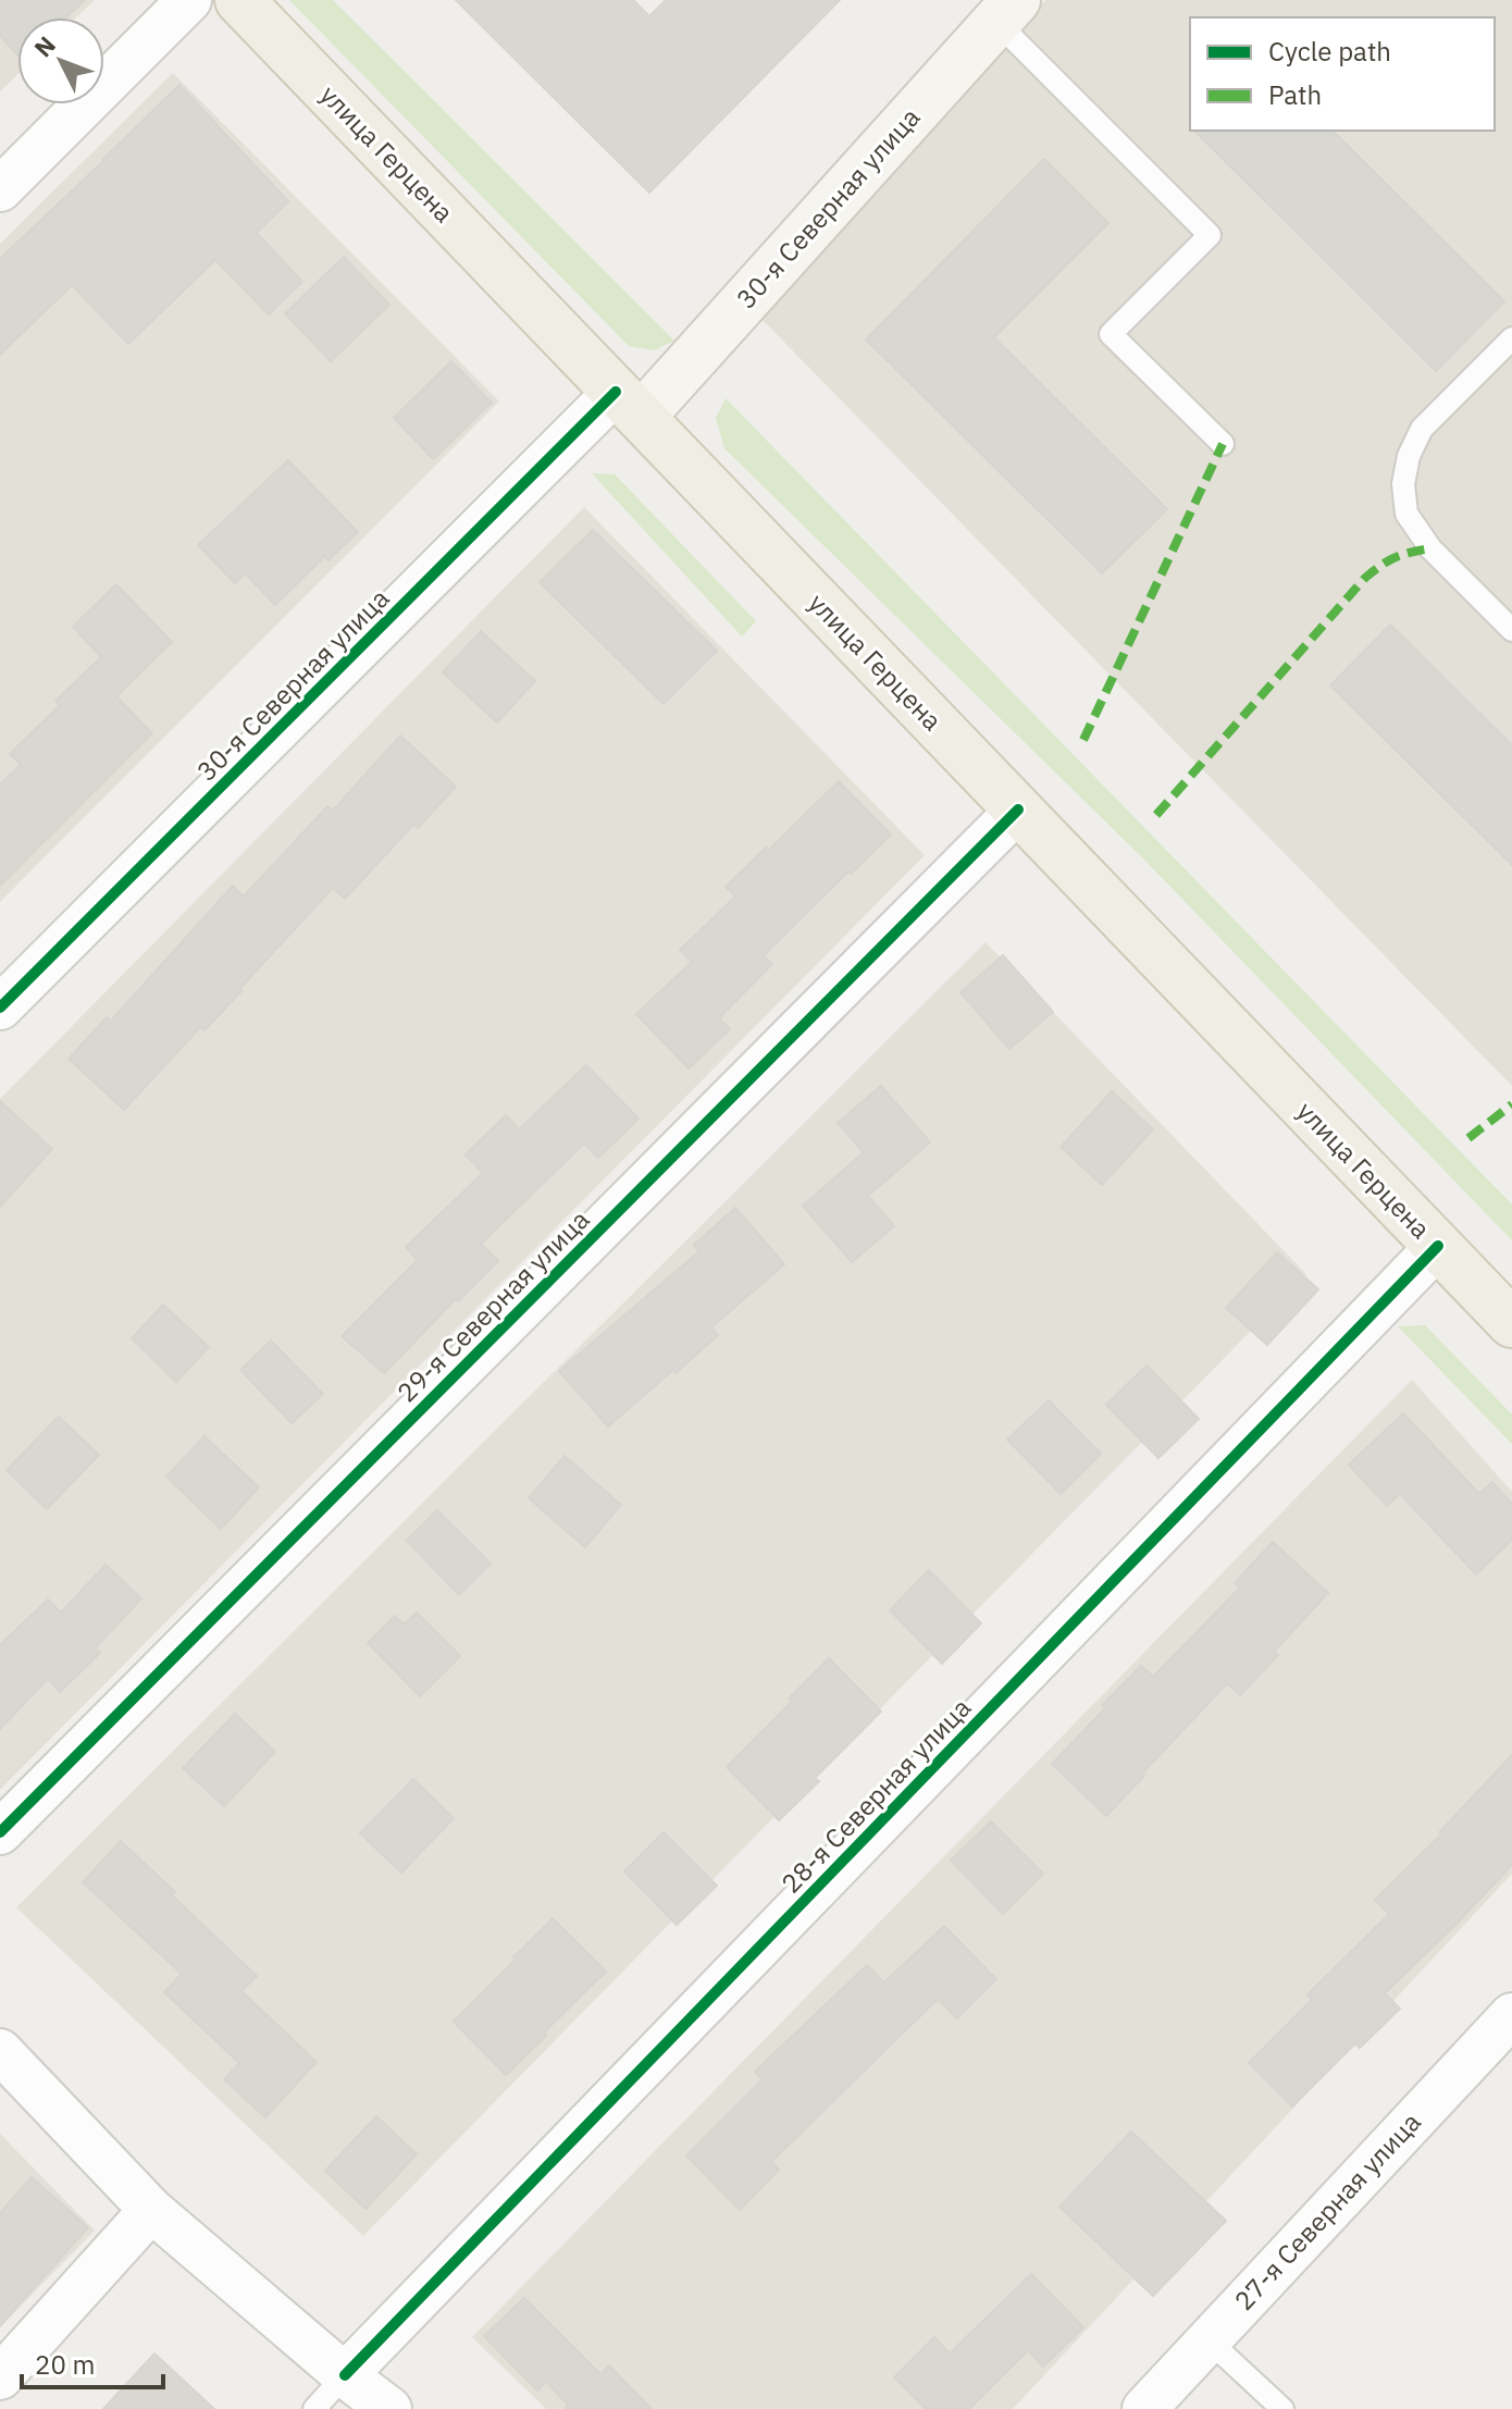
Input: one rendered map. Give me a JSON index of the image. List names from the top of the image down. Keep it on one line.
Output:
{"streets":{"main road":["улица Герцена"],"street":["30-я Северная улица","29-я Северная улица","28-я Северная улица","27-я Северная улица"]},"crossings":[["улица Герцена","30-я Северная улица"],["улица Герцена","29-я Северная улица"],["улица Герцена","28-я Северная улица"]],"legend":["Cycle path","Path"],"scale_bar":"20 m","north":"top left"}
